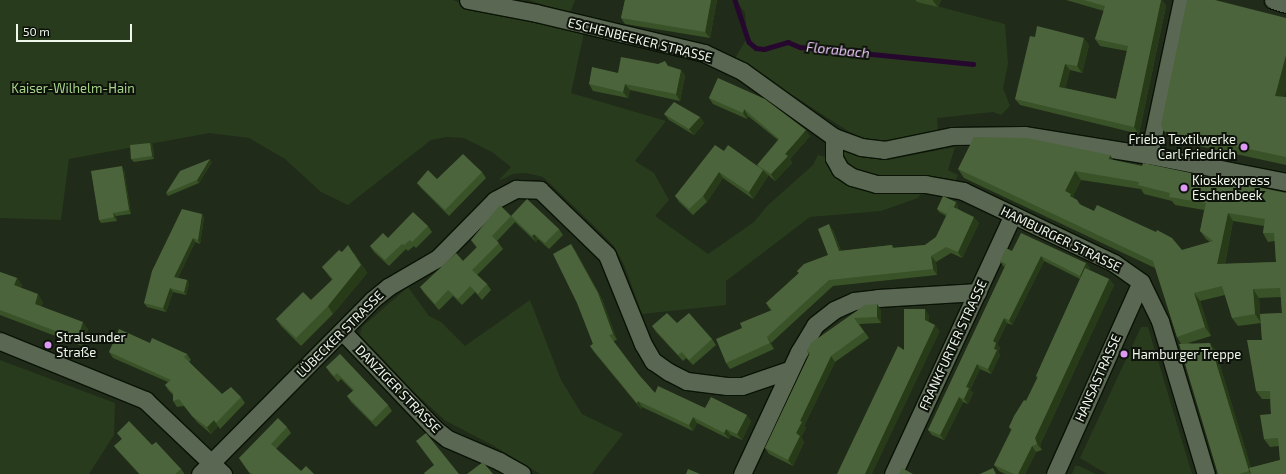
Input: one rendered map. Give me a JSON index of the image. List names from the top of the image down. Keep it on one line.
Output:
{"streets":{"street":["ESCHENBEEKER STRASSE","HAMBURGER STRASSE","LÜBECKER STRASSE","FRANKFURTER STRASSE","HANSASTRASSE","DANZIGER STRASSE"]},"crossings":[["ESCHENBEEKER STRASSE","HAMBURGER STRASSE"],["HAMBURGER STRASSE","FRANKFURTER STRASSE"],["HAMBURGER STRASSE","HANSASTRASSE"],["LÜBECKER STRASSE","DANZIGER STRASSE"]],"water":["Florabach"],"parks":["Kaiser-Wilhelm-Hain"],"places":["Frieba Textilwerke Carl Friedrich","Kioskexpress Eschenbeek","Stralsunder Straße","Hamburger Treppe"],"scale_bar":"50 m"}
